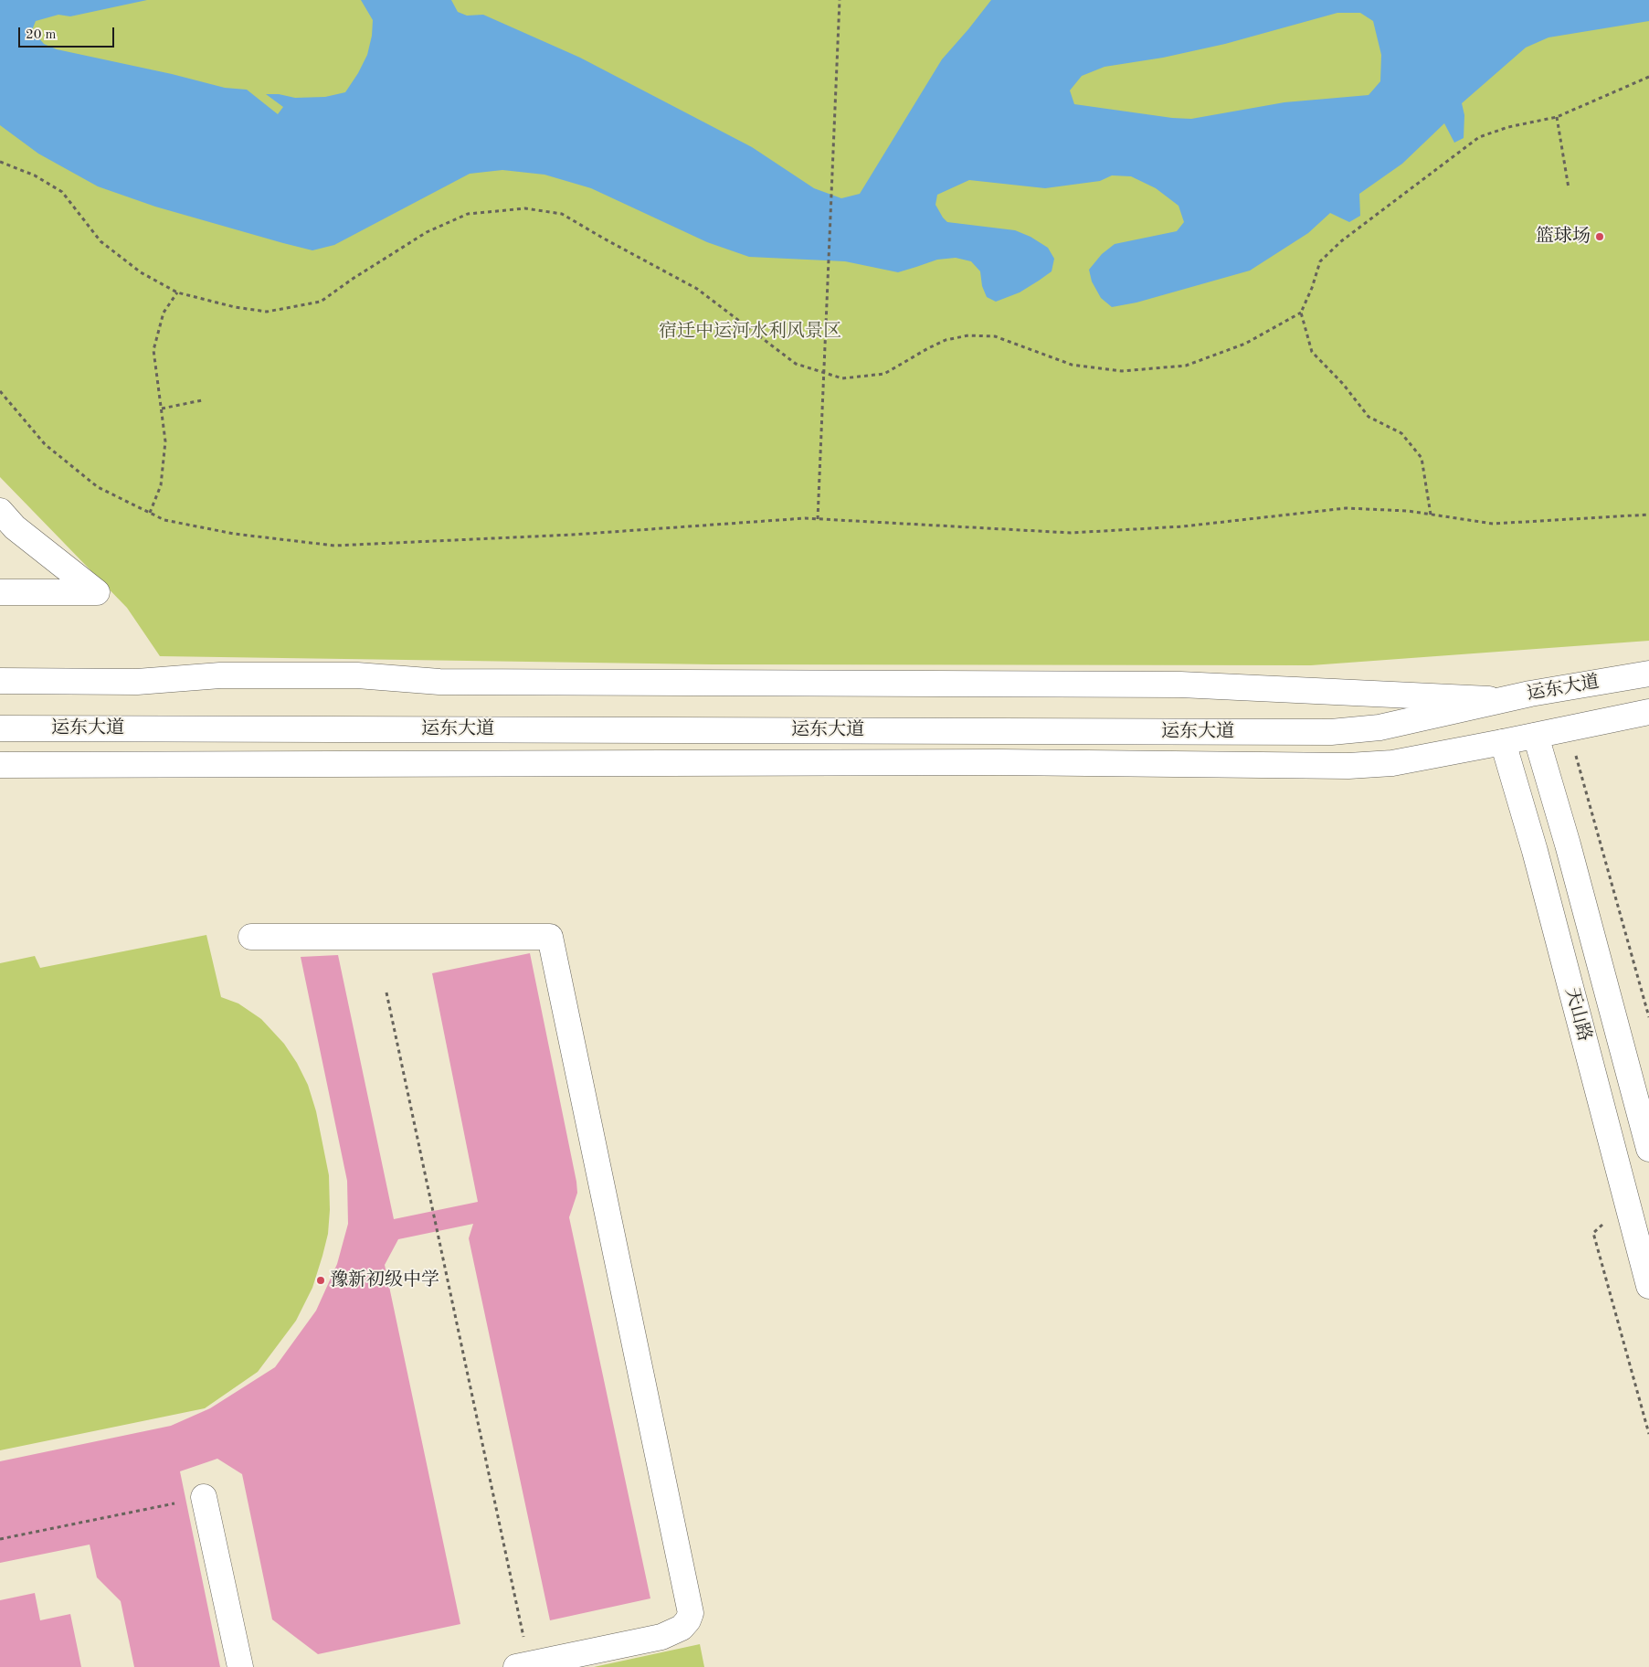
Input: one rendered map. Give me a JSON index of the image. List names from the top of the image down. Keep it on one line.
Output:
{"streets":{"main road":["运东大道","天山路"]},"crossings":[["运东大道","天山路"]],"parks":["宿迁中运河水利风景区"],"places":["篮球场","豫新初级中学"],"scale_bar":"20 m"}
